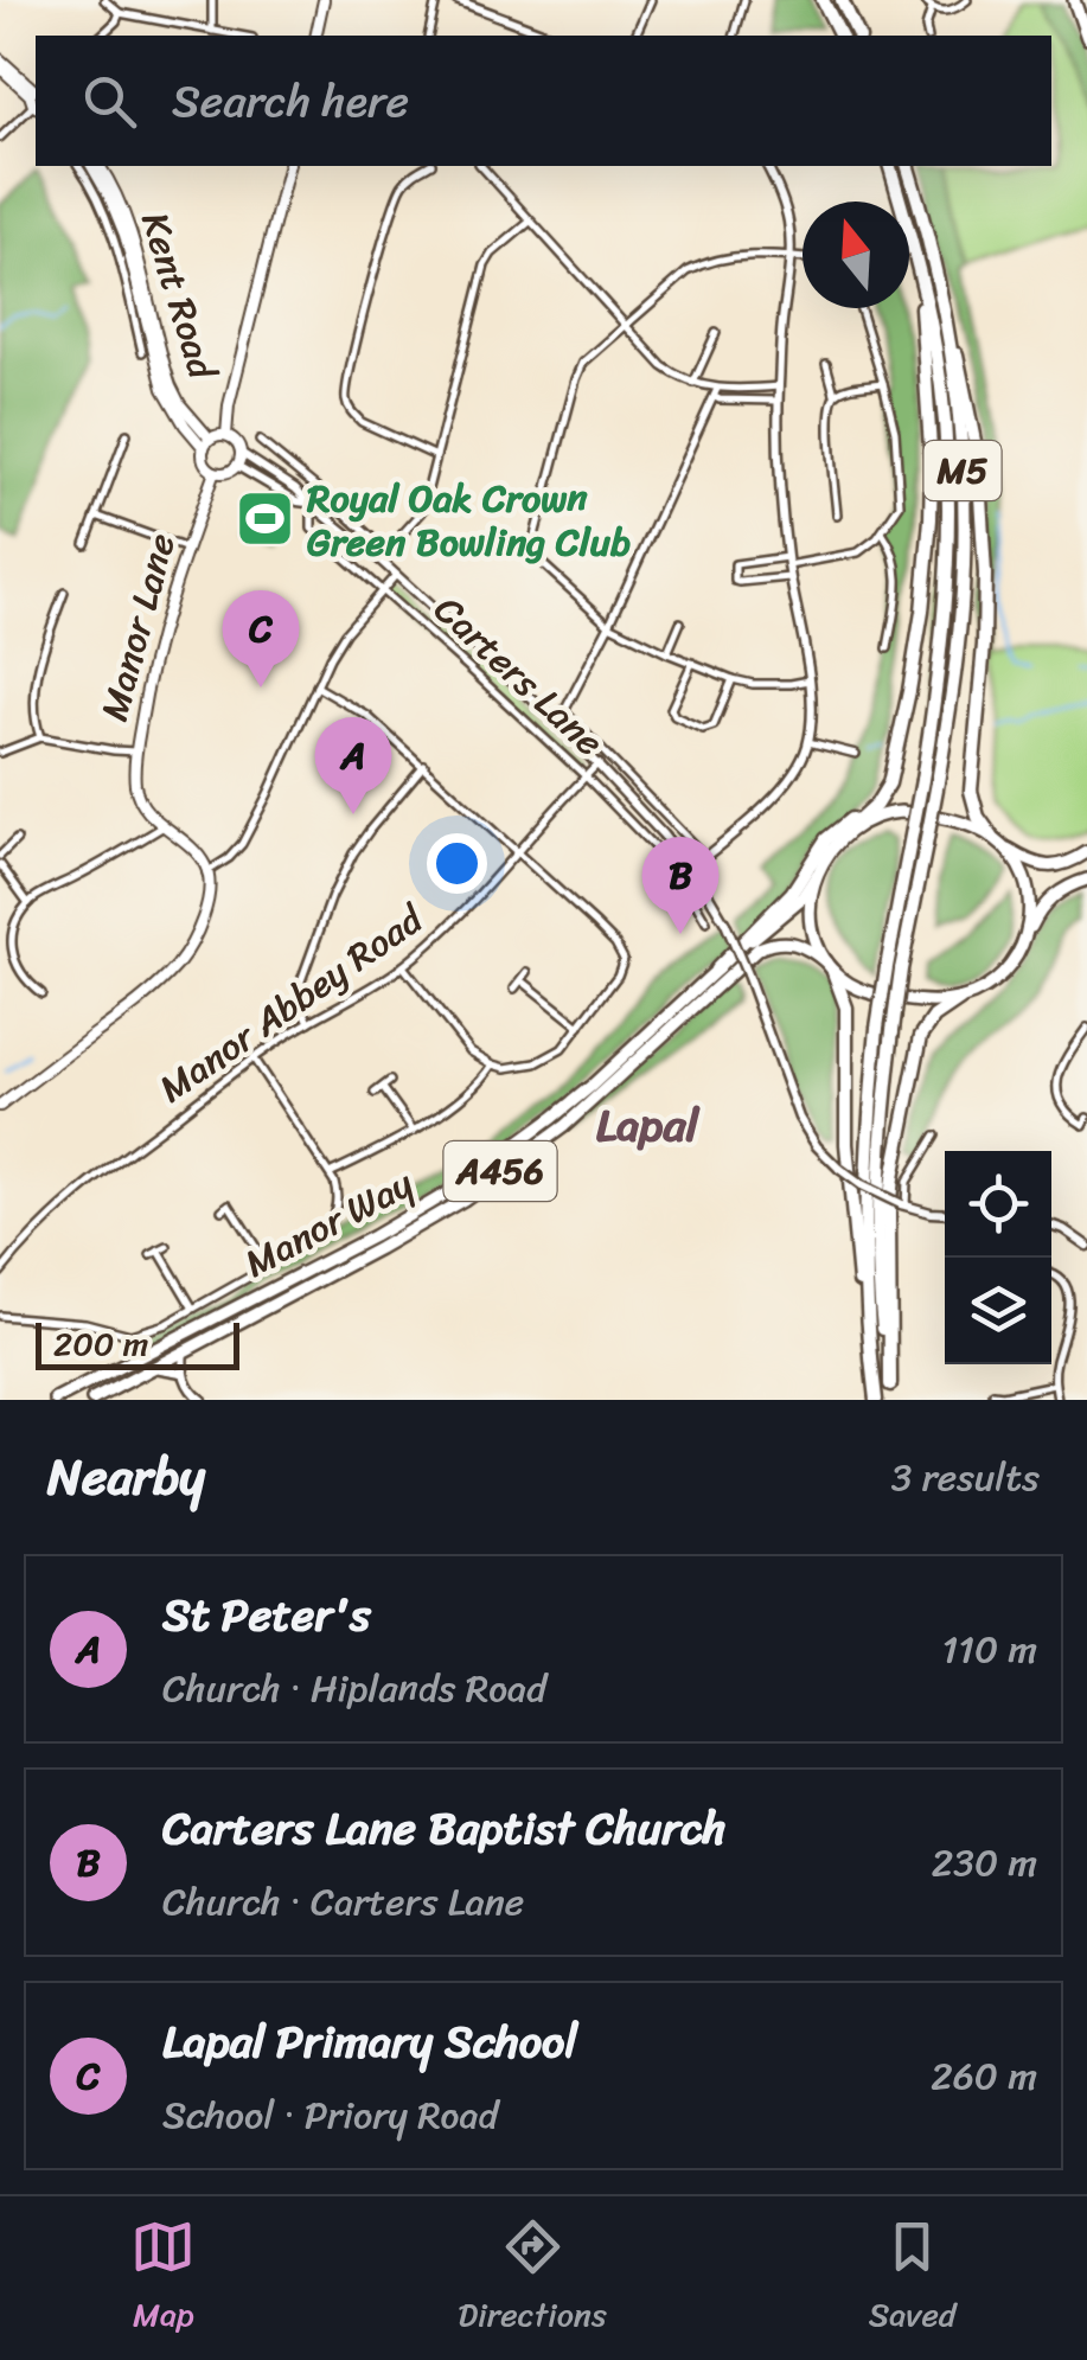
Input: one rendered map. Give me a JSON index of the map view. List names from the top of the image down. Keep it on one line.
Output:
{"streets":{"highway":["M5","A456","Manor Way"],"main road":["Kent Road","Manor Lane"],"street":["Carters Lane","Manor Abbey Road"]},"crossings":[["Kent Road","Manor Lane"],["Kent Road","Carters Lane"],["Manor Lane","Carters Lane"],["Carters Lane","Manor Abbey Road"]],"districts":["Lapal"],"places":{"sports":["Royal Oak Crown Green Bowling Club"]},"scale_bar":"200 m","north":"top","page":{"search":"Search here","pins":["C","A","B"],"scale":"200 m","heading":["Nearby","3 results"],"list":[{"mark":"A","name":"St Peter's","note":"Church · Hiplands Road","value":"110 m"},{"mark":"B","name":"Carters Lane Baptist Church","note":"Church · Carters Lane","value":"230 m"},{"mark":"C","name":"Lapal Primary School","note":"School · Priory Road","value":"260 m"}],"nav":["Map","Directions","Saved"]}}
